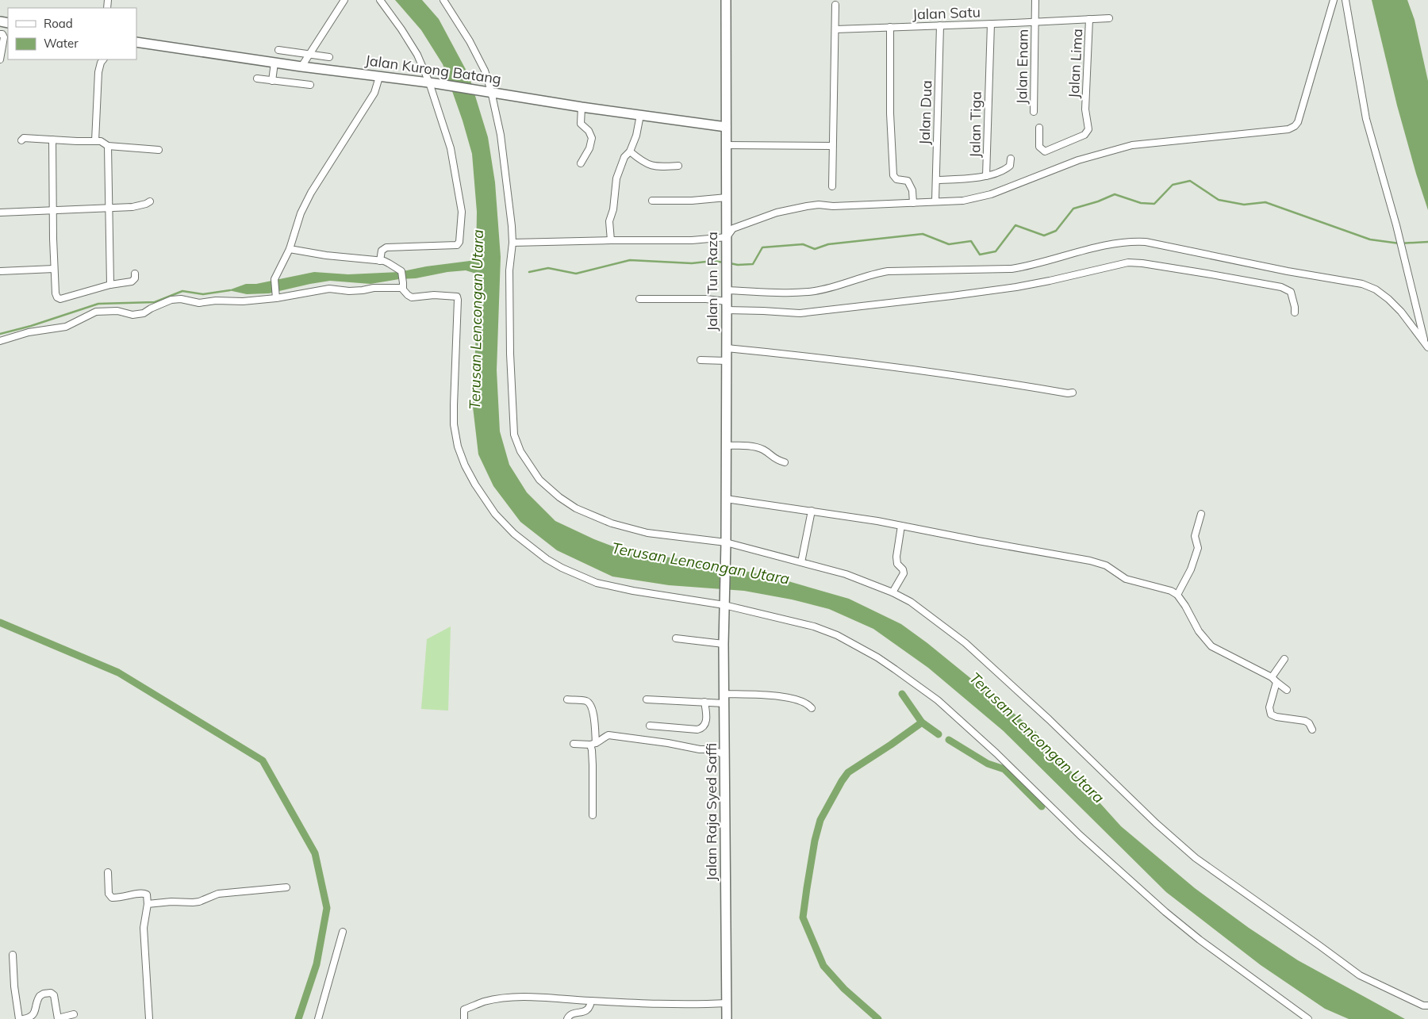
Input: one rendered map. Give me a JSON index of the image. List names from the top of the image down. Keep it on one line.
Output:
{"streets":{"main road":["Jalan Kurong Batang","Jalan Tun Raza","Jalan Raja Syed Saffi"],"street":["Jalan Satu","Jalan Lima","Jalan Enam","Jalan Dua","Jalan Tiga"]},"crossings":[["Jalan Satu","Jalan Lima"],["Jalan Satu","Jalan Enam"],["Jalan Satu","Jalan Dua"],["Jalan Satu","Jalan Tiga"],["Jalan Kurong Batang","Jalan Tun Raza"],["Jalan Dua","Jalan Tiga"],["Jalan Tun Raza","Jalan Raja Syed Saffi"]],"water":["Terusan Lencongan Utara"],"legend":["Road","Water"]}
